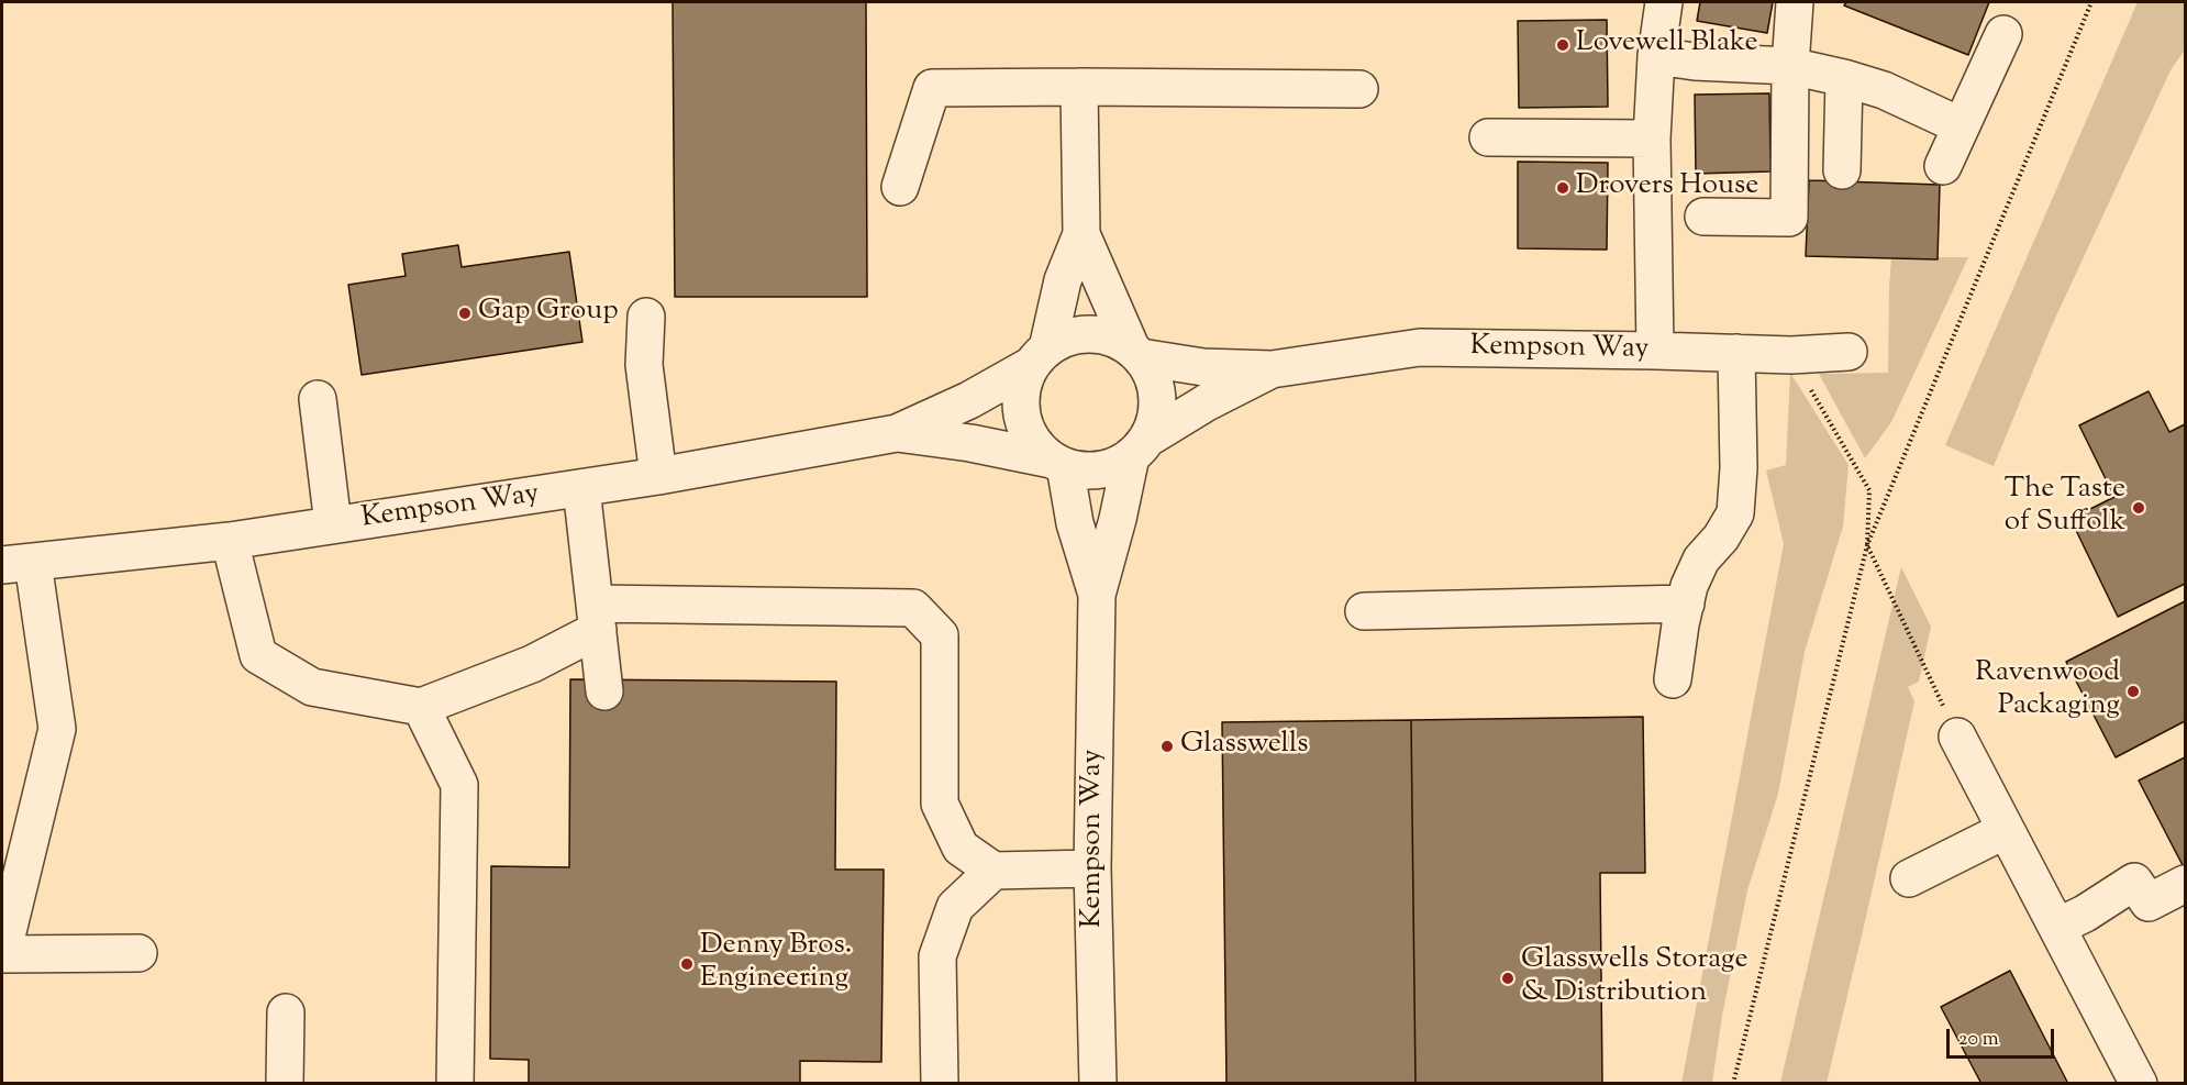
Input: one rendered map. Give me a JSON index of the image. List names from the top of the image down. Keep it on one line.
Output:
{"streets":{"street":["Kempson Way"]},"places":["Lovewell Blake","Drovers House","Gap Group","The Taste of Suffolk","Ravenwood Packaging","Glasswells","Denny Bros. Engineering","Glasswells Storage & Distribution"],"scale_bar":"20 m"}
